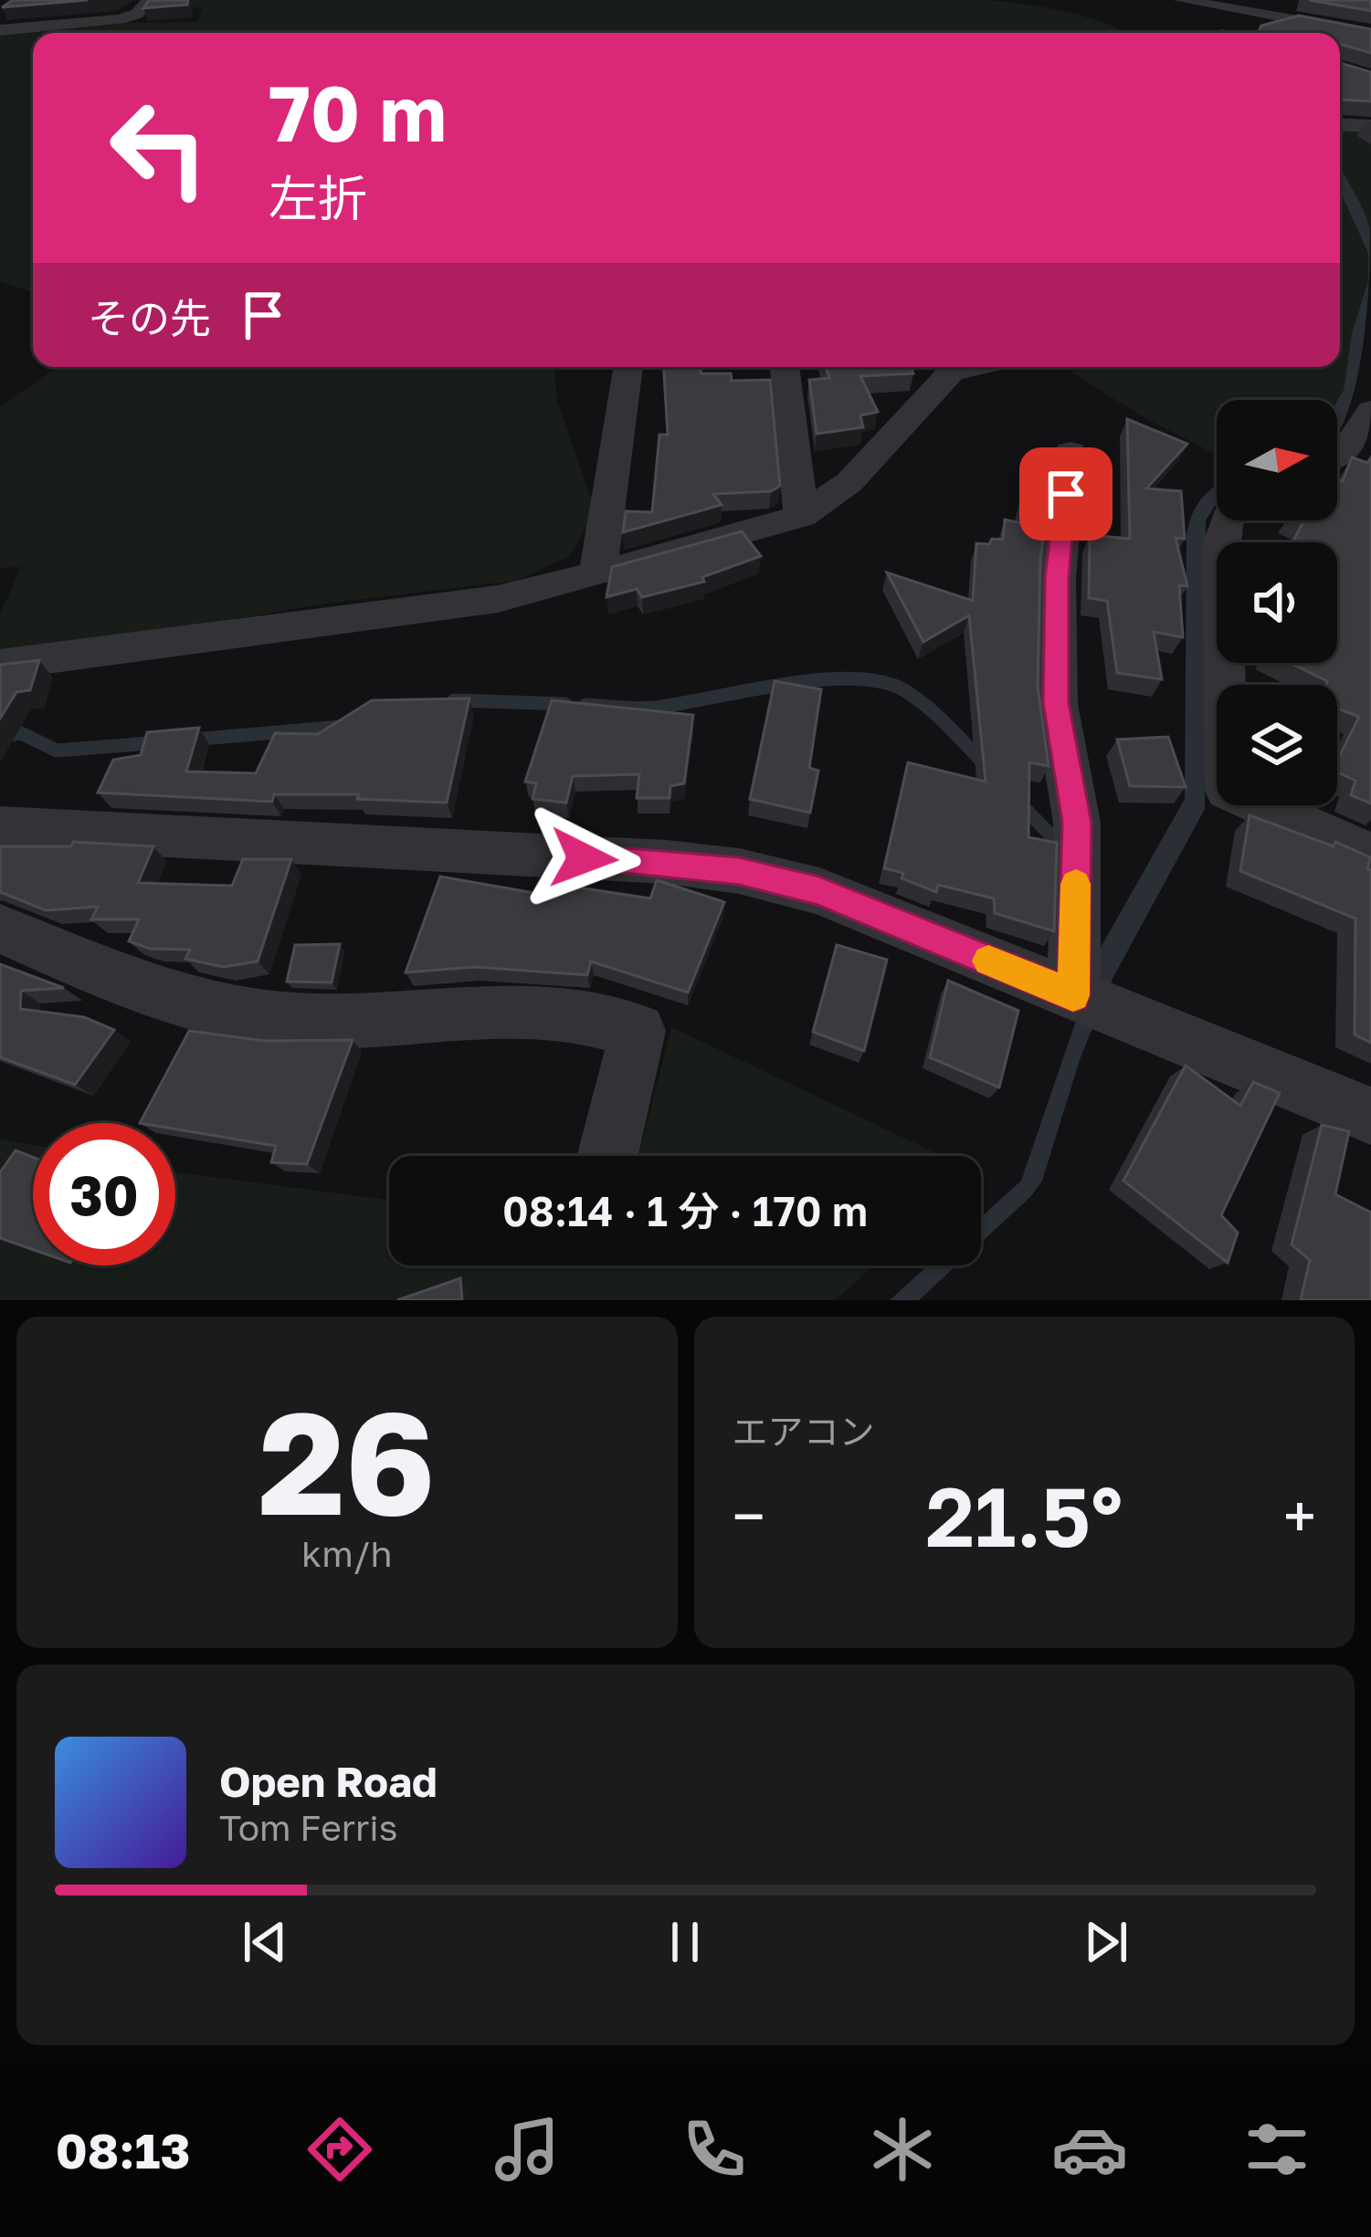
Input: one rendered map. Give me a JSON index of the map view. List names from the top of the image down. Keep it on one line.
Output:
{"north":"right","page":{"turn":["70 m","左折"],"then":"その先","limit":"30","trip":"08:14 · 1 分 · 170 m","tile":[["26","km/h"],"エアコン"],"heat":["−","21.5°","+"],"song":["Open Road","Tom Ferris"],"tabs":"08:13"}}
